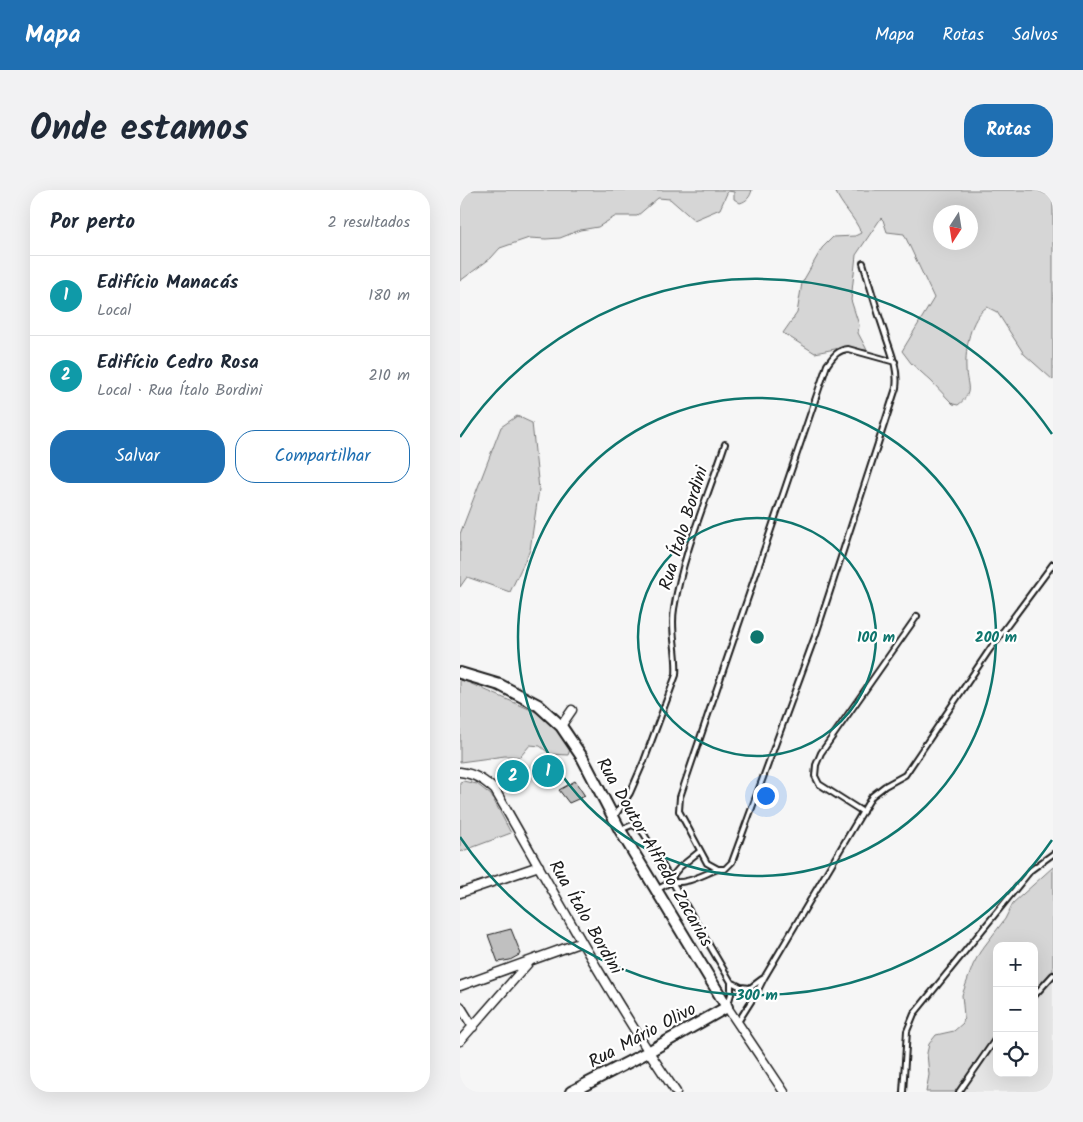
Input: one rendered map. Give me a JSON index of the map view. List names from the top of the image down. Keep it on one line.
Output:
{"streets":{"street":["Rua Ítalo Bordini","Rua Doutor Alfredo Zacarias","Rua Mário Olivo"]},"crossings":[["Rua Ítalo Bordini","Rua Doutor Alfredo Zacarias"],["Rua Ítalo Bordini","Rua Mário Olivo"],["Rua Doutor Alfredo Zacarias","Rua Mário Olivo"]],"north":"bottom","page":{"header":"Mapa","nav":["Mapa","Rotas","Salvos"],"title":"Onde estamos","buttons":["Rotas",["Salvar","Compartilhar"]],"heading":["Por perto","2 resultados"],"list":[{"mark":"1","name":"Edifício Manacás","note":"Local","value":"180 m"},{"mark":"2","name":"Edifício Cedro Rosa","note":"Local · Rua Ítalo Bordini","value":"210 m"}],"pins":["1","2"],"map_buttons":["+","−"]},"rings":["100 m","200 m","300 m"]}
